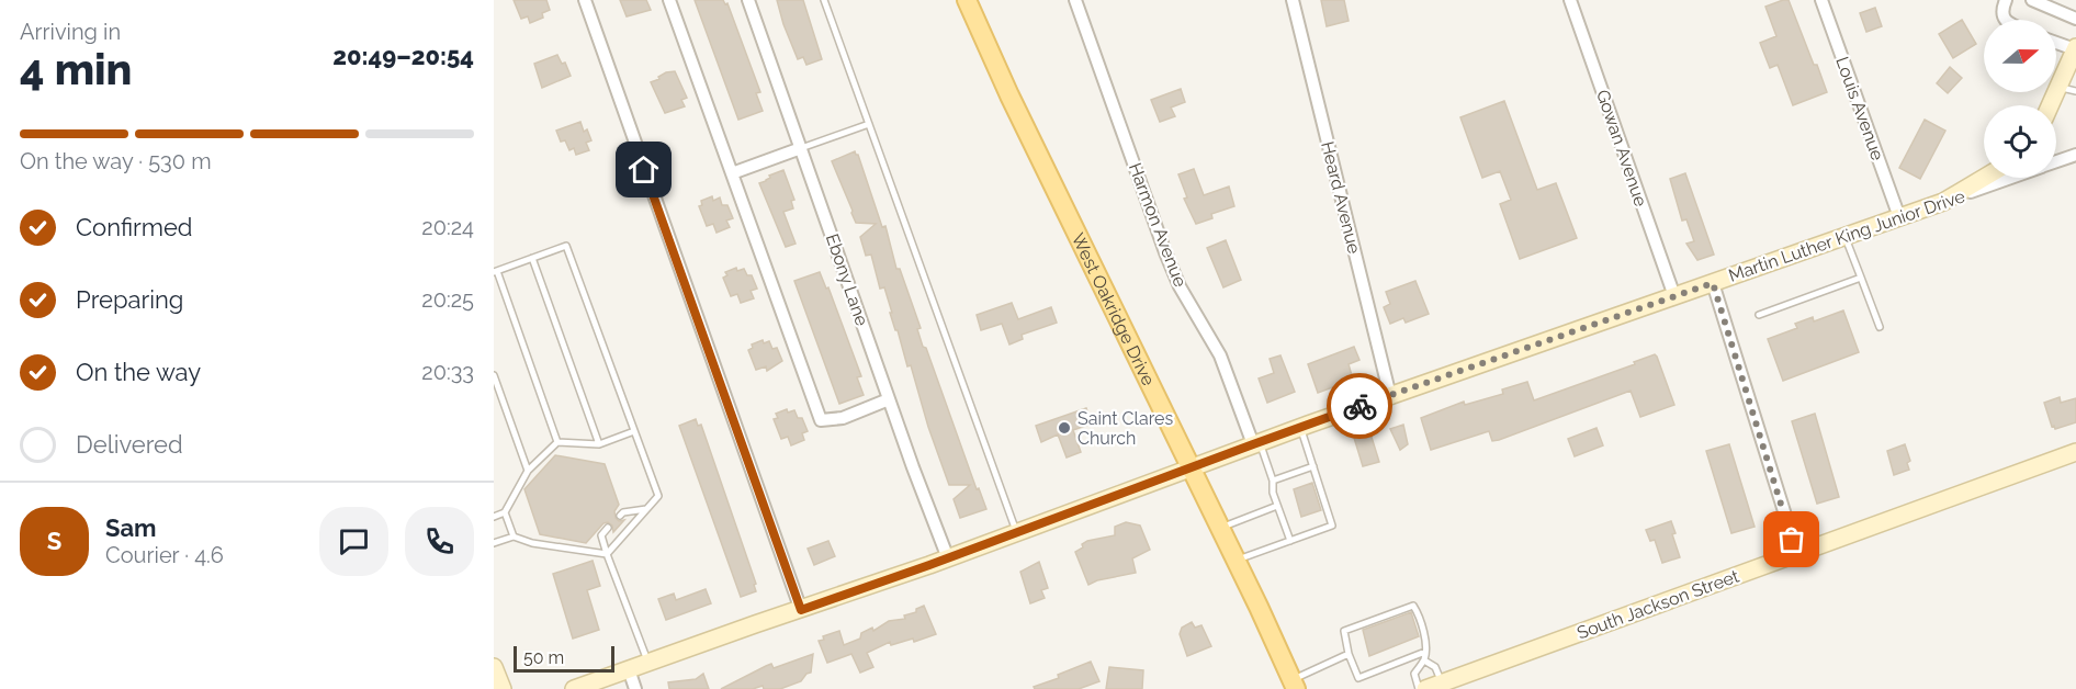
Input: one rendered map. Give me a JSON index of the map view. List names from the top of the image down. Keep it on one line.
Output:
{"streets":{"main road":["West Oakridge Drive"],"street":["Louis Avenue","Gowan Avenue","Heard Avenue","Harmon Avenue","Martin Luther King Junior Drive","Ebony Lane","South Jackson Street"]},"crossings":[["Louis Avenue","Martin Luther King Junior Drive"],["Gowan Avenue","Martin Luther King Junior Drive"],["Heard Avenue","Martin Luther King Junior Drive"],["Harmon Avenue","Martin Luther King Junior Drive"],["Martin Luther King Junior Drive","Ebony Lane"],["Martin Luther King Junior Drive","West Oakridge Drive"]],"places":["Saint Clares Church"],"scale_bar":"50 m","north":"right","page":{"heading":["4 min","Arriving in","20:49–20:54"],"panel":["Sam","Courier · 4.6"],"bar":"On the way · 530 m","list":[["Confirmed","20:24"],["Preparing","20:25"],["On the way","20:33"],"Delivered"],"round":"S","scale":"50 m"}}
